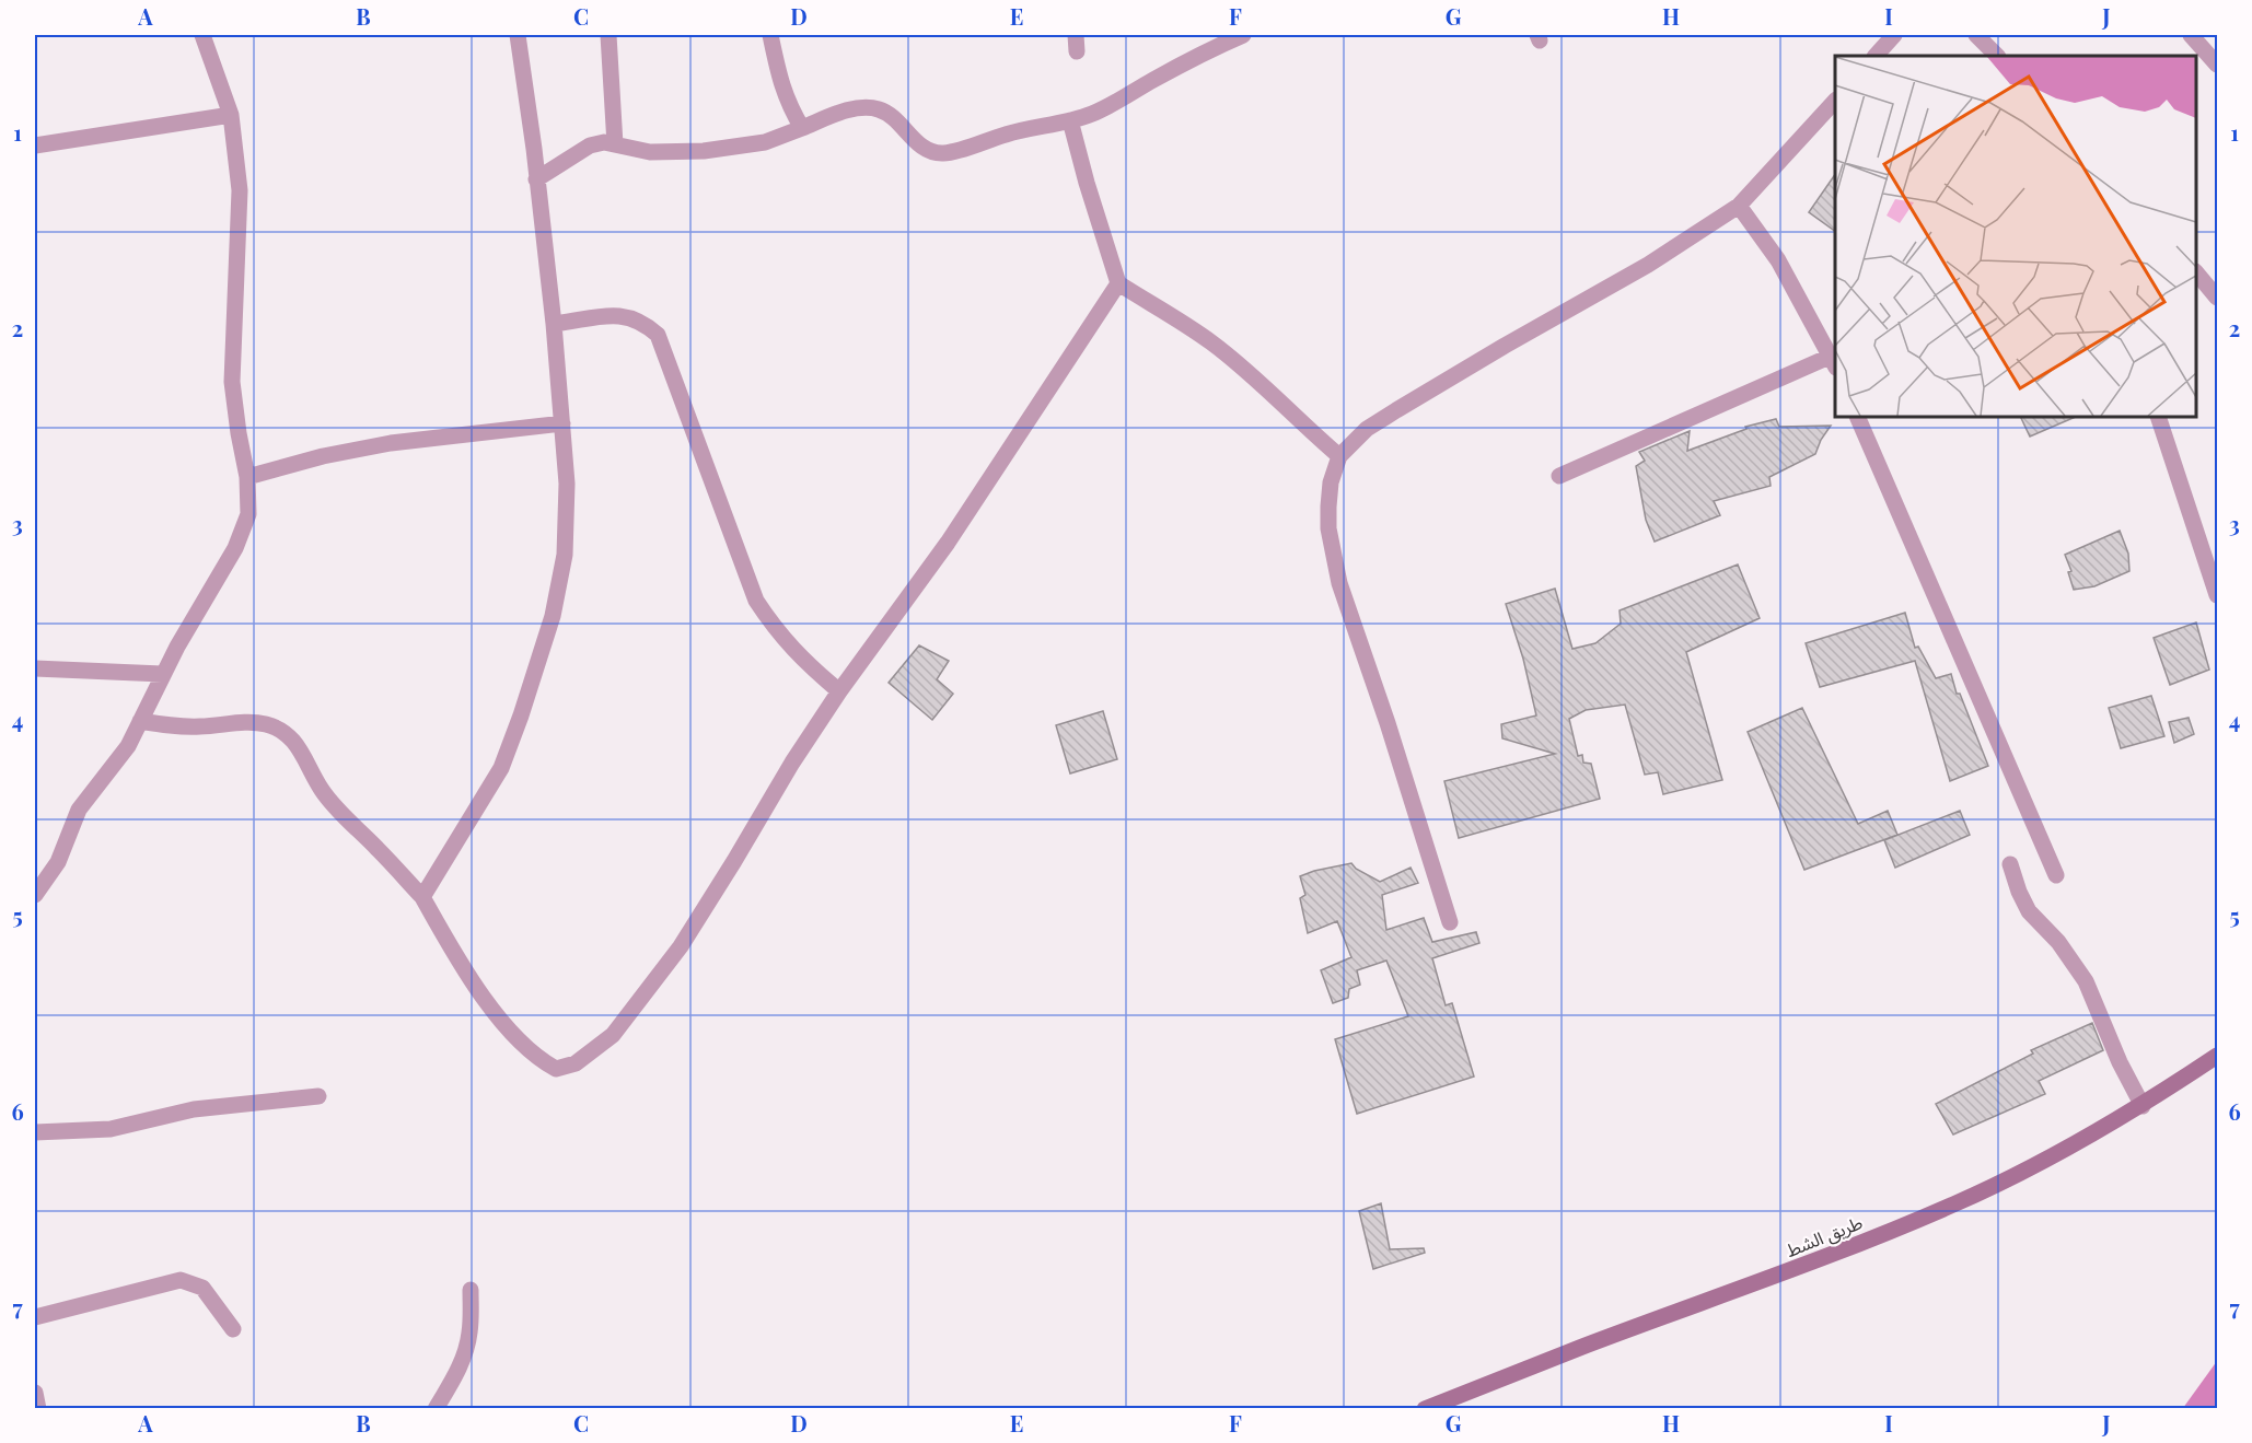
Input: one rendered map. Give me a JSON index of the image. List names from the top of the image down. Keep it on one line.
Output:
{"streets":{"main road":["طريق الشط"]},"grid":{"columns":["A","B","C","D","E","F","G","H","I","J"],"rows":["1","2","3","4","5","6","7"]}}
